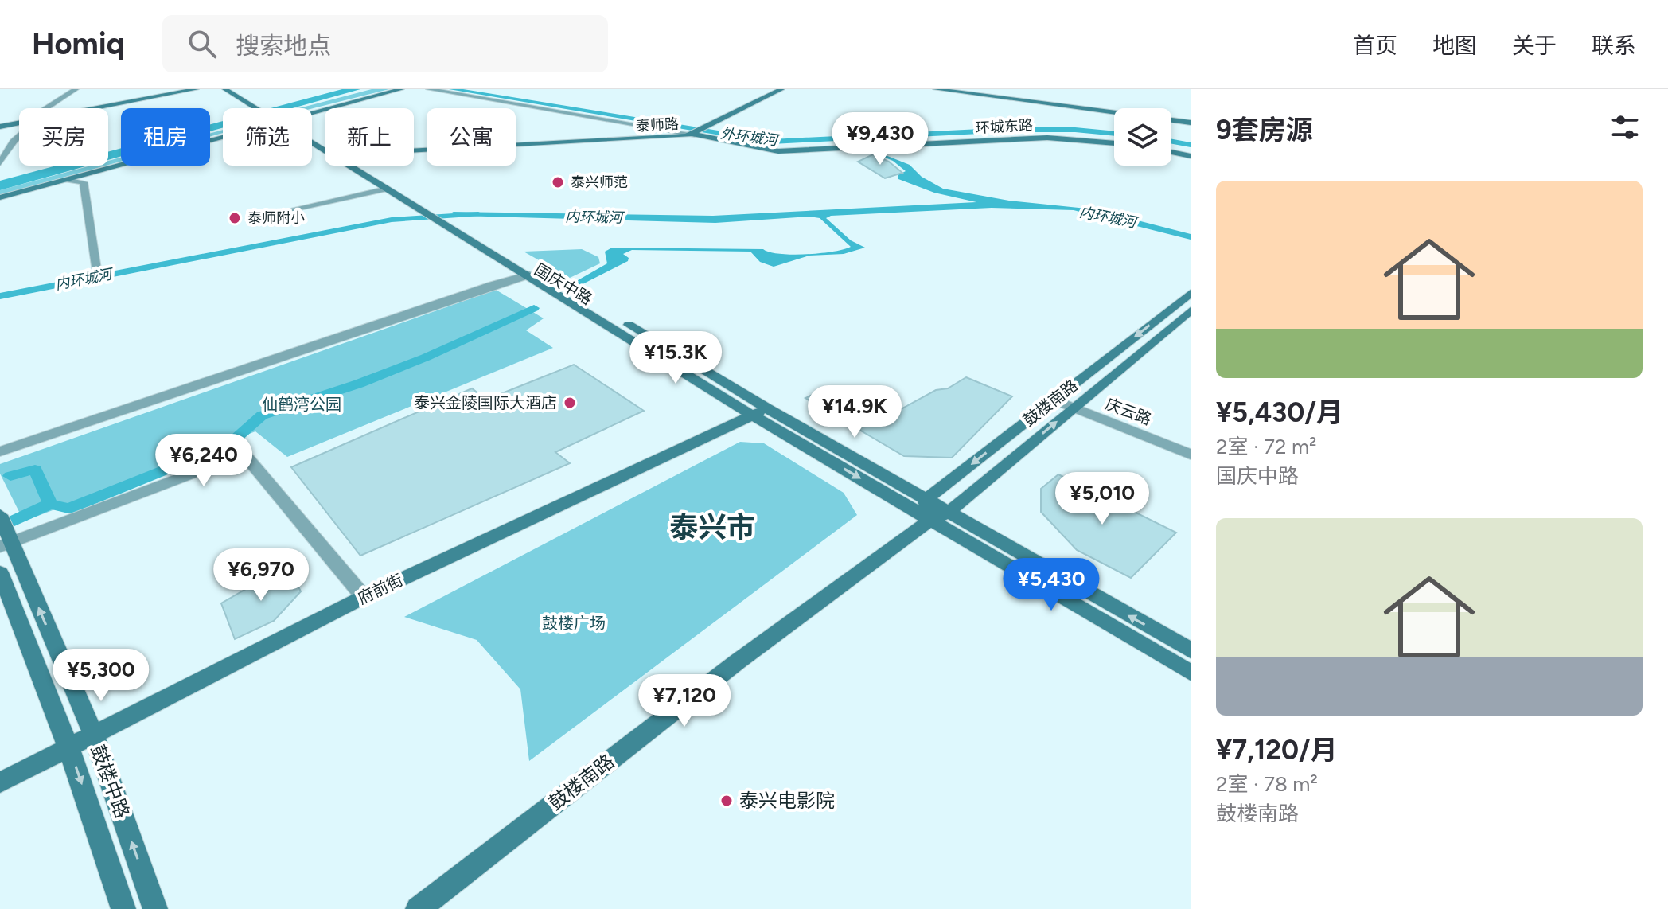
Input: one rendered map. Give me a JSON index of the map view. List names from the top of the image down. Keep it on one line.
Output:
{"streets":{"street":["泰师路","环城东路","国庆中路","鼓楼南路","庆云路","府前街","鼓楼中路"]},"crossings":[["泰师路","环城东路"],["国庆中路","鼓楼南路"],["国庆中路","府前街"],["鼓楼南路","庆云路"],["府前街","鼓楼中路"]],"districts":["泰兴市"],"water":["外环城河","内环城河"],"parks":["仙鹤湾公园","鼓楼广场"],"places":["泰兴师范","泰师附小","泰兴金陵国际大酒店","泰兴电影院"],"page":{"header":"Homiq","search":"搜索地点","nav":["首页","地图","关于","联系"],"heading":"9套房源","chip":["买房","租房","筛选","新上","公寓"],"price":["¥9,430","¥15.3K","¥14.9K","¥6,240","¥5,010","¥6,970","¥5,430","¥5,300","¥7,120"],"list":[{"name":"¥5,430/月","note":"2室 · 72 m² · 国庆中路"},{"name":"¥7,120/月","note":"2室 · 78 m² · 鼓楼南路"}]}}
